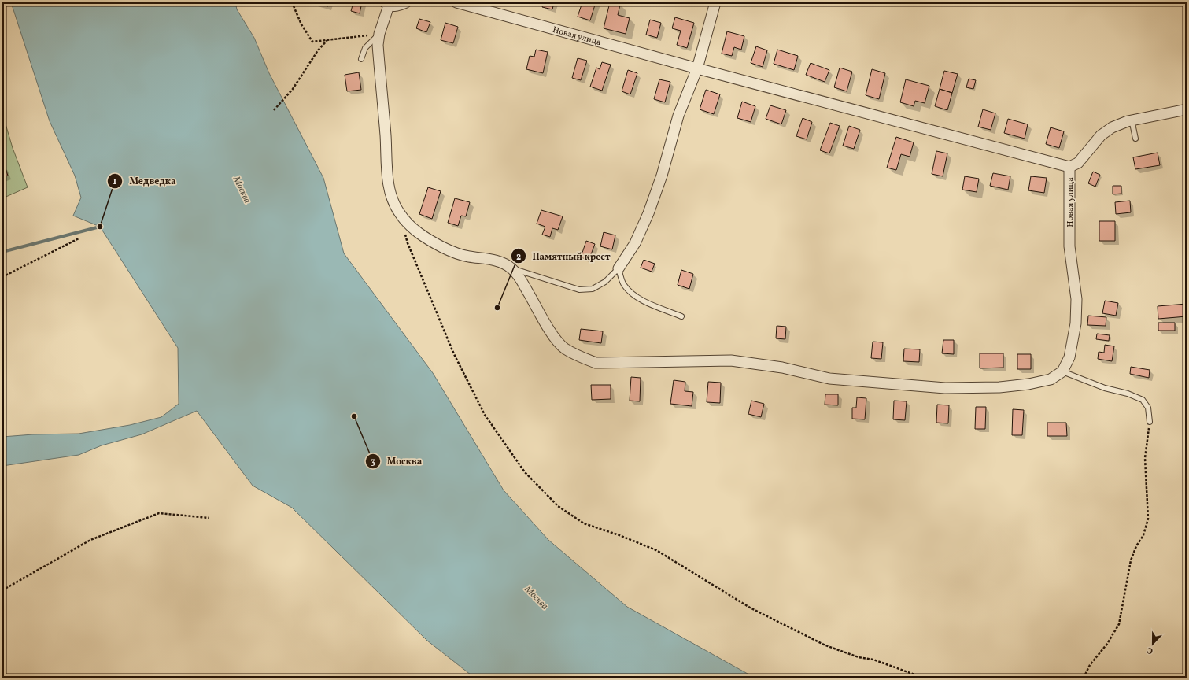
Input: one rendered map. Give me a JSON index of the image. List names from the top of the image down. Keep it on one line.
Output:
{"streets":{"street":["Новая улица"]},"water":["Москва"],"places":["Медведка","Памятный крест","Москва"],"north":"bottom"}
